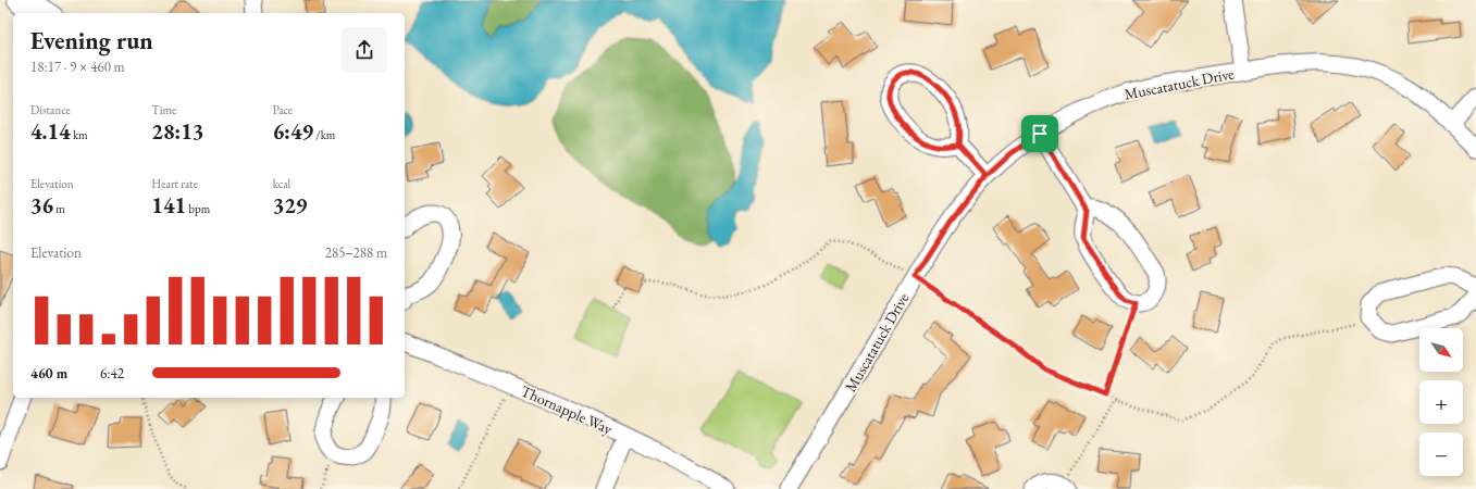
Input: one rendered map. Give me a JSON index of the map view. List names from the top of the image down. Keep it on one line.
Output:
{"streets":{"street":["Muscatatuck Drive","Thornapple Way"]},"north":"bottom right","page":{"heading":["Evening run","18:17 · 9 × 460 m"],"stats":[["Distance","4.14 km"],["Time","28:13"],["Pace","6:49 /km"],["Elevation","36 m"],["Heart rate","141 bpm"],["kcal","329"]],"chart":["Elevation","285–288 m"],"map_buttons":["+","−"],"list":[{"name":"460 m","note":"6:42"}]}}
